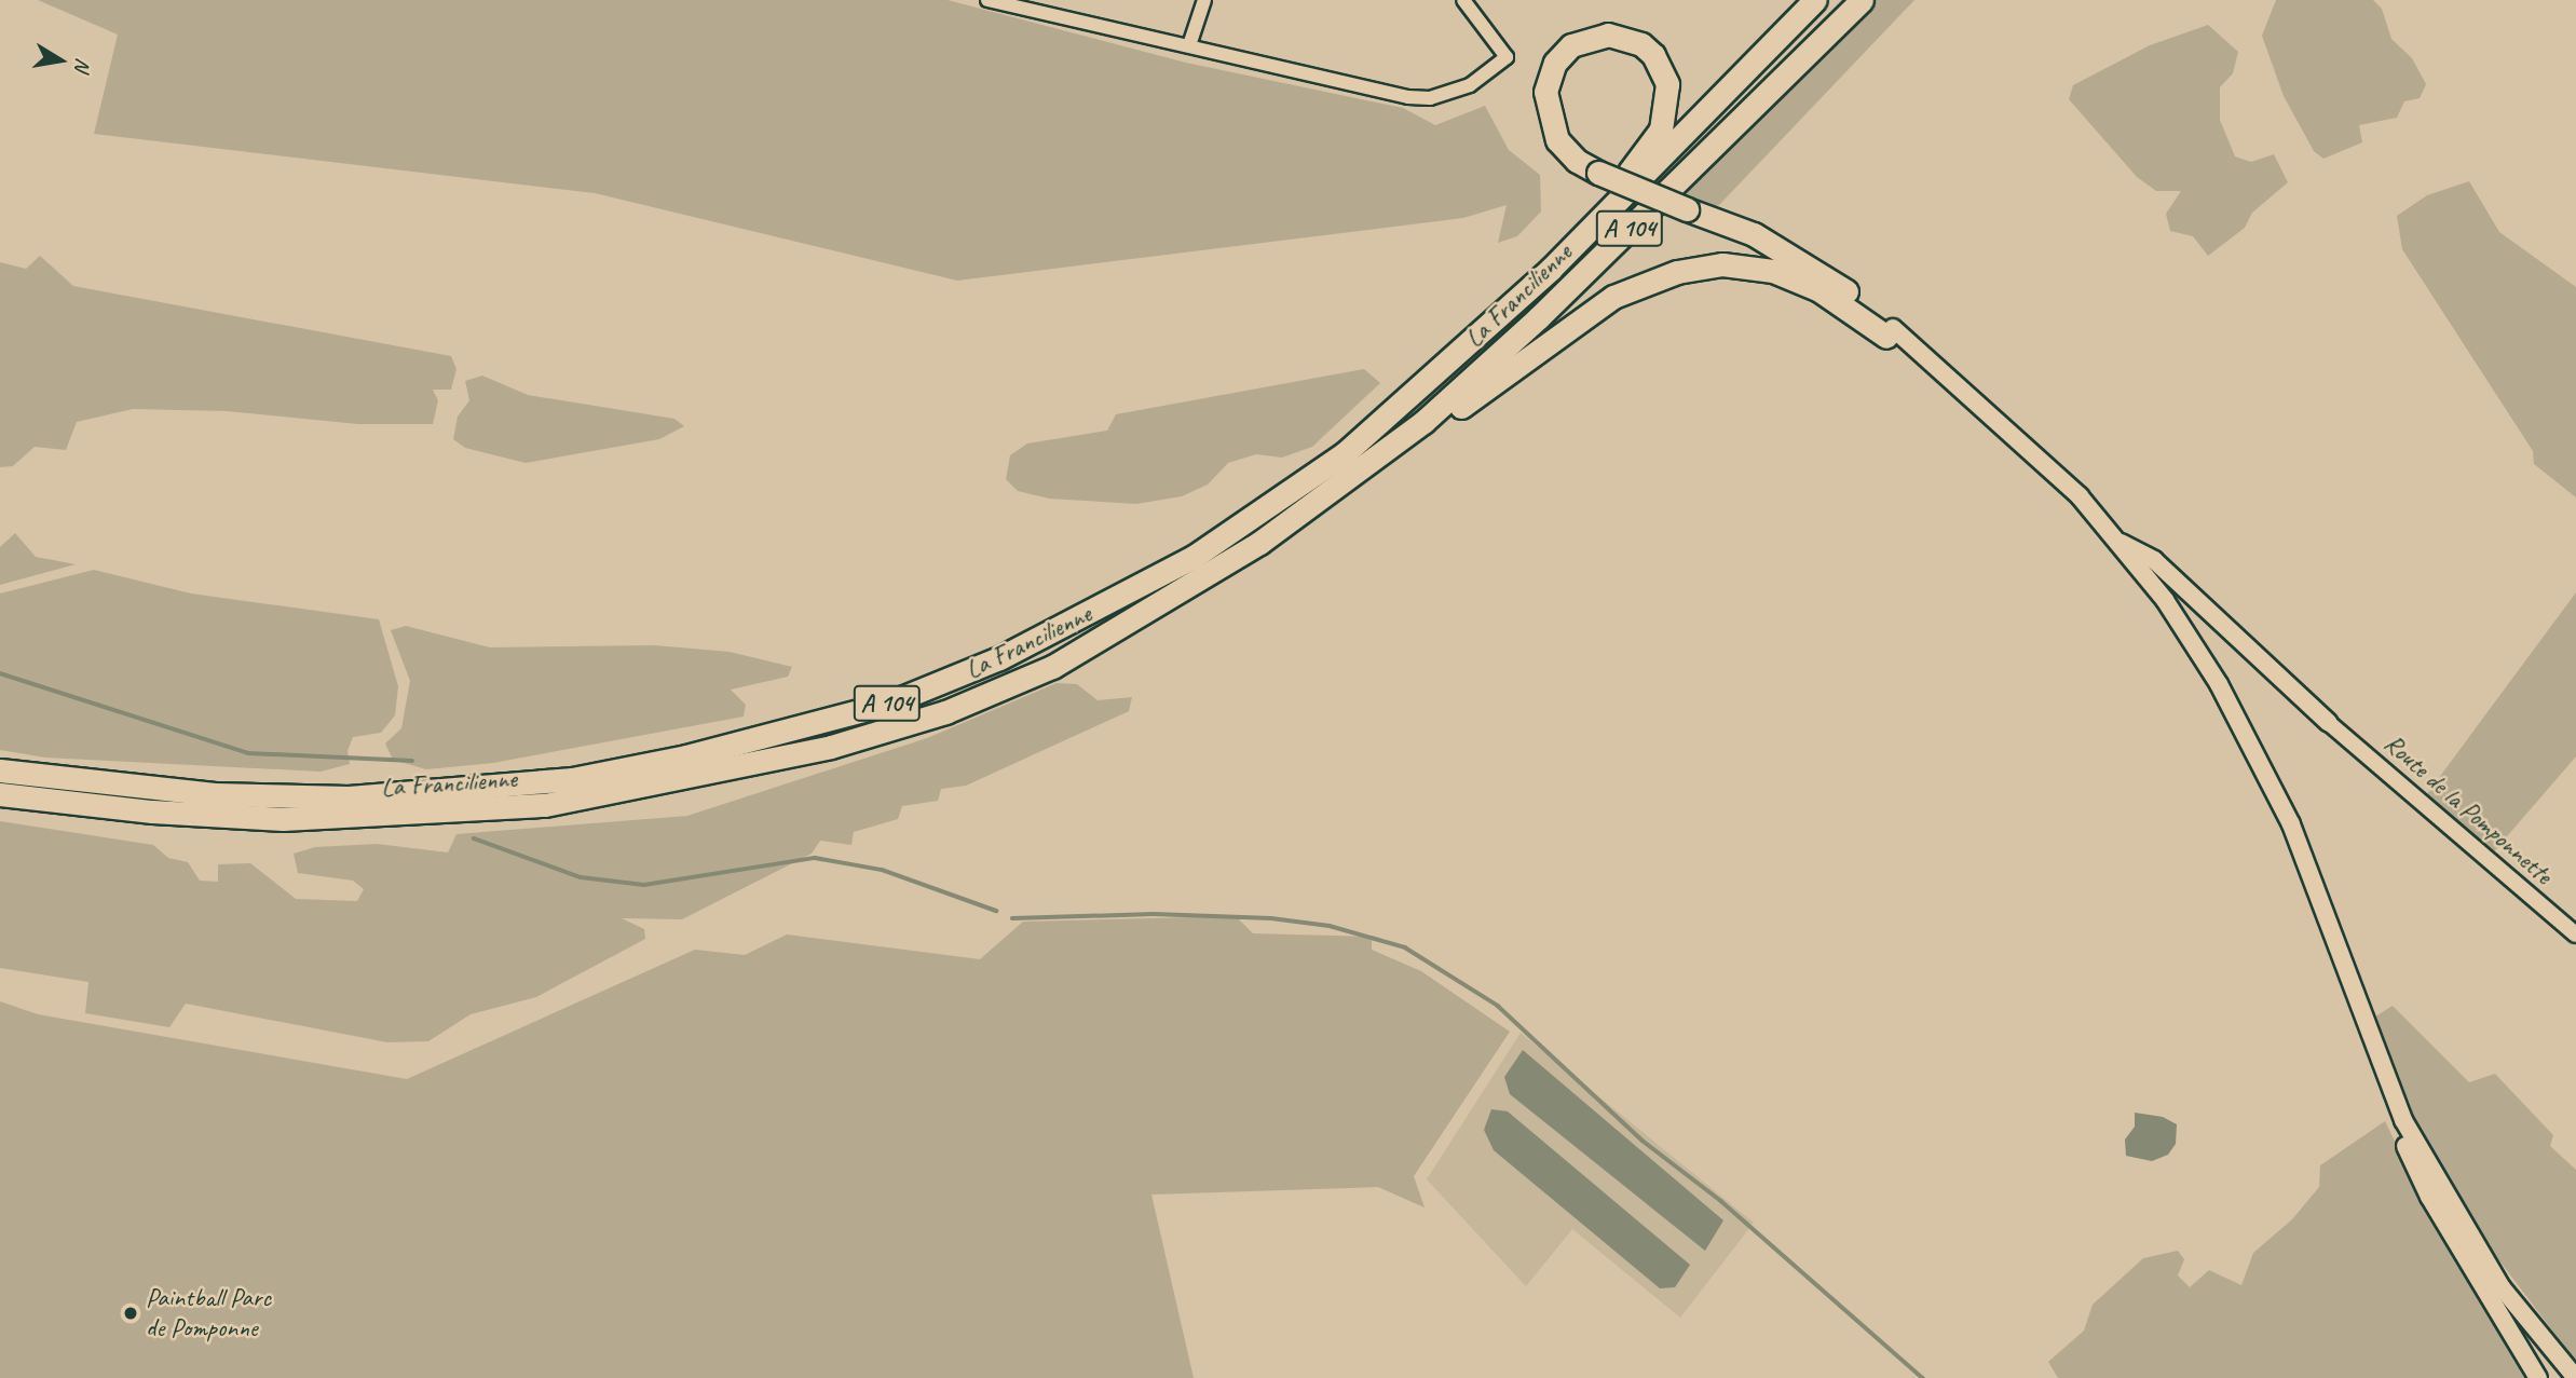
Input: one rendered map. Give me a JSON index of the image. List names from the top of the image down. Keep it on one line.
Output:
{"streets":{"highway":["A 104","La Francilienne"],"street":["Route de la Pomponnette"]},"places":["Paintball Parc de Pomponne"],"north":"right"}
